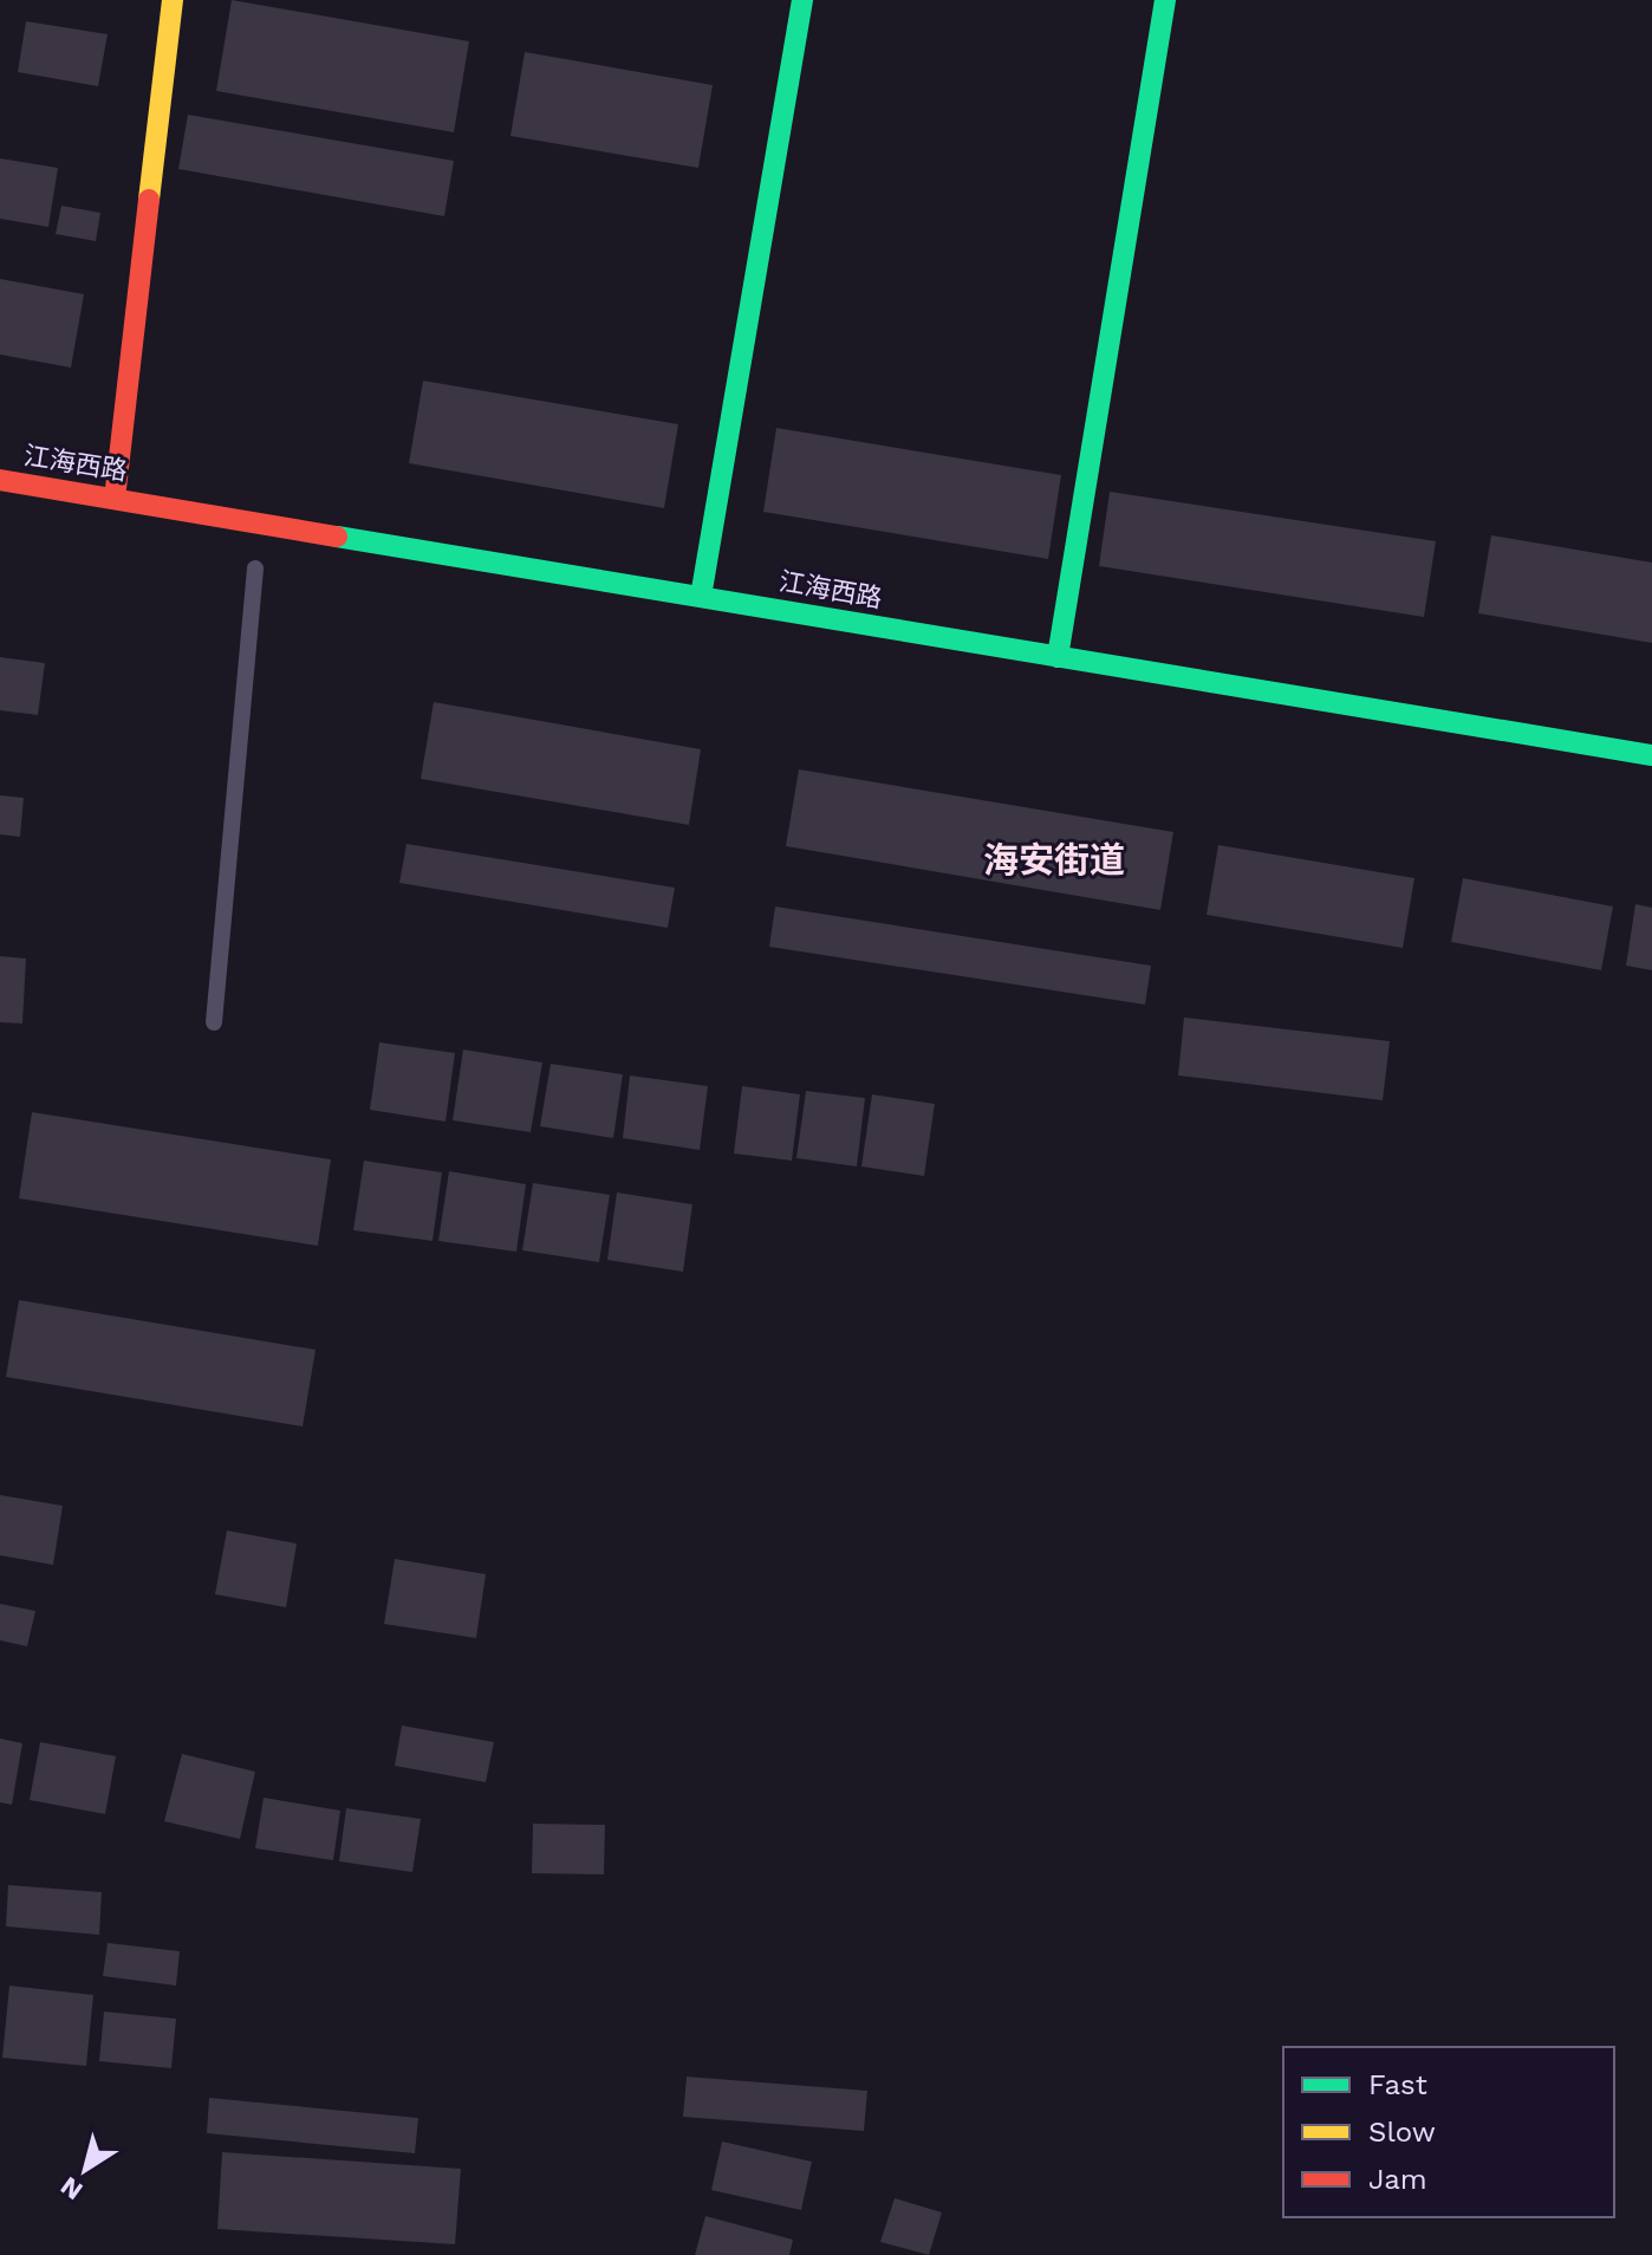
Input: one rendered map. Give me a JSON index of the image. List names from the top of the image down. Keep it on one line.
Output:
{"streets":{"street":["江海西路"]},"districts":["海安街道"],"legend":["Fast","Slow","Jam"],"north":"bottom left"}
